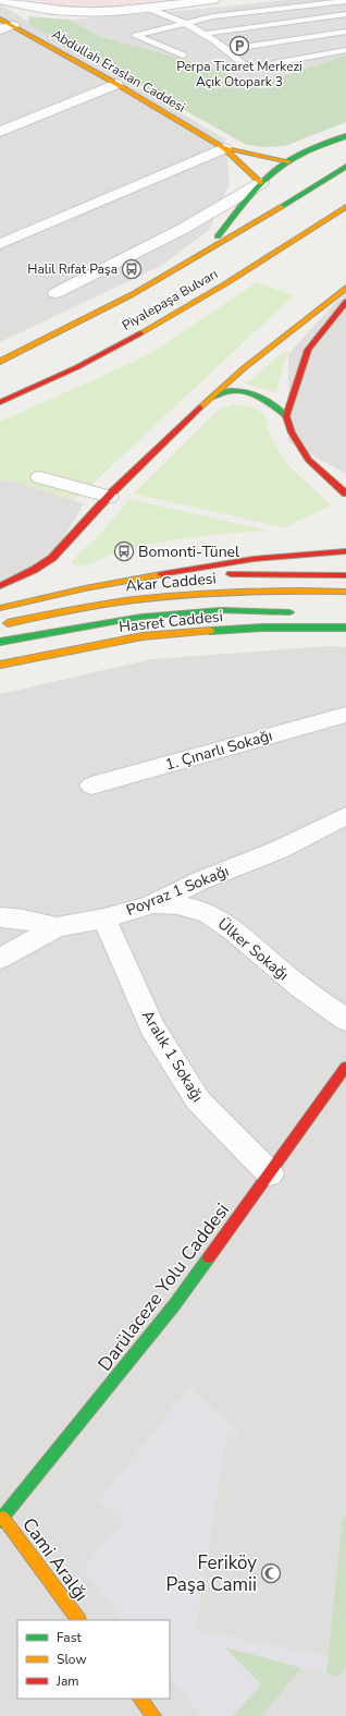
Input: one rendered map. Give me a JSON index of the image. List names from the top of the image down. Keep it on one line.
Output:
{"streets":{"main road":["Abdullah Eraslan Caddesi","Piyalepaşa Bulvarı","Akar Caddesi","Hasret Caddesi","Darülaceze Yolu Caddesi","Cami Aralğı"],"street":["1. Çınarlı Sokağı","Poyraz 1 Sokağı","Ülker Sokağı","Aralık 1 Sokağı"]},"crossings":[["Poyraz 1 Sokağı","Ülker Sokağı"],["Poyraz 1 Sokağı","Aralık 1 Sokağı"],["Aralık 1 Sokağı","Darülaceze Yolu Caddesi"],["Darülaceze Yolu Caddesi","Cami Aralğı"]],"places":{"parking":["Perpa Ticaret Merkezi Açık Otopark 3"],"bus stop":["Halil Rıfat Paşa","Bomonti-Tünel"],"mosque":["Feriköy Paşa Camii"]},"legend":["Fast","Slow","Jam"]}
